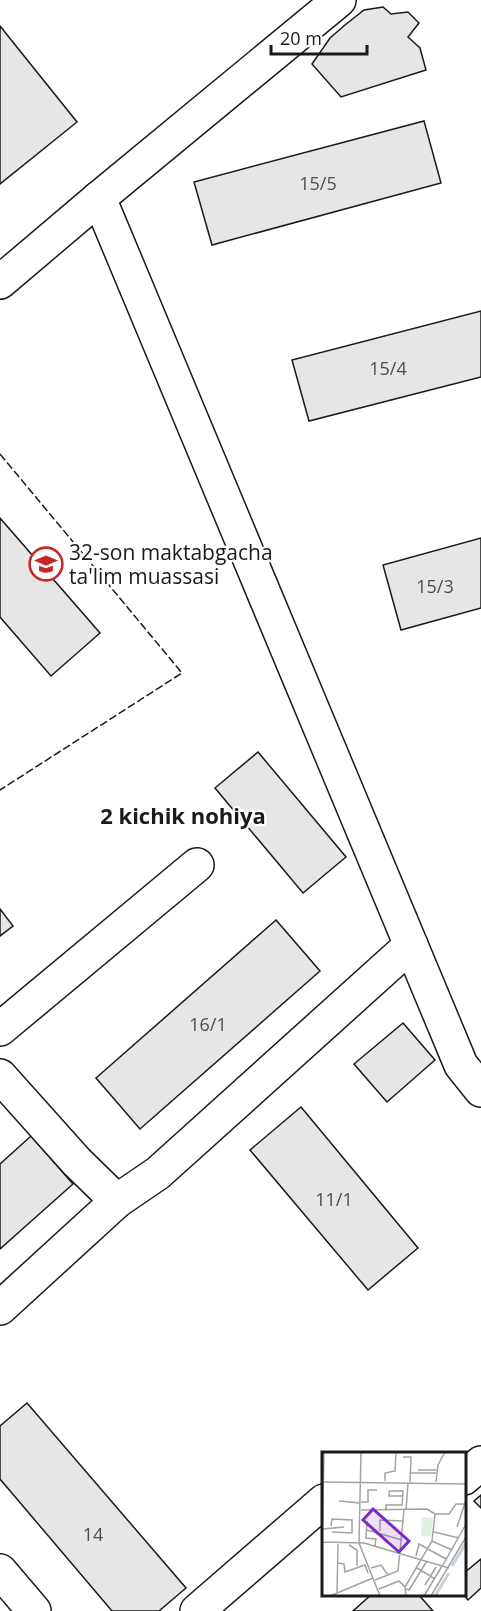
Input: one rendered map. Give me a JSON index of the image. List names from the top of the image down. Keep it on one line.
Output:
{"districts":["2 kichik nohiya"],"places":{"school or university":["32-son maktabgacha ta'lim muassasi"]},"house_numbers":["15/5","15/4","15/3","16/1","11/1","14"],"scale_bar":"20 m"}
